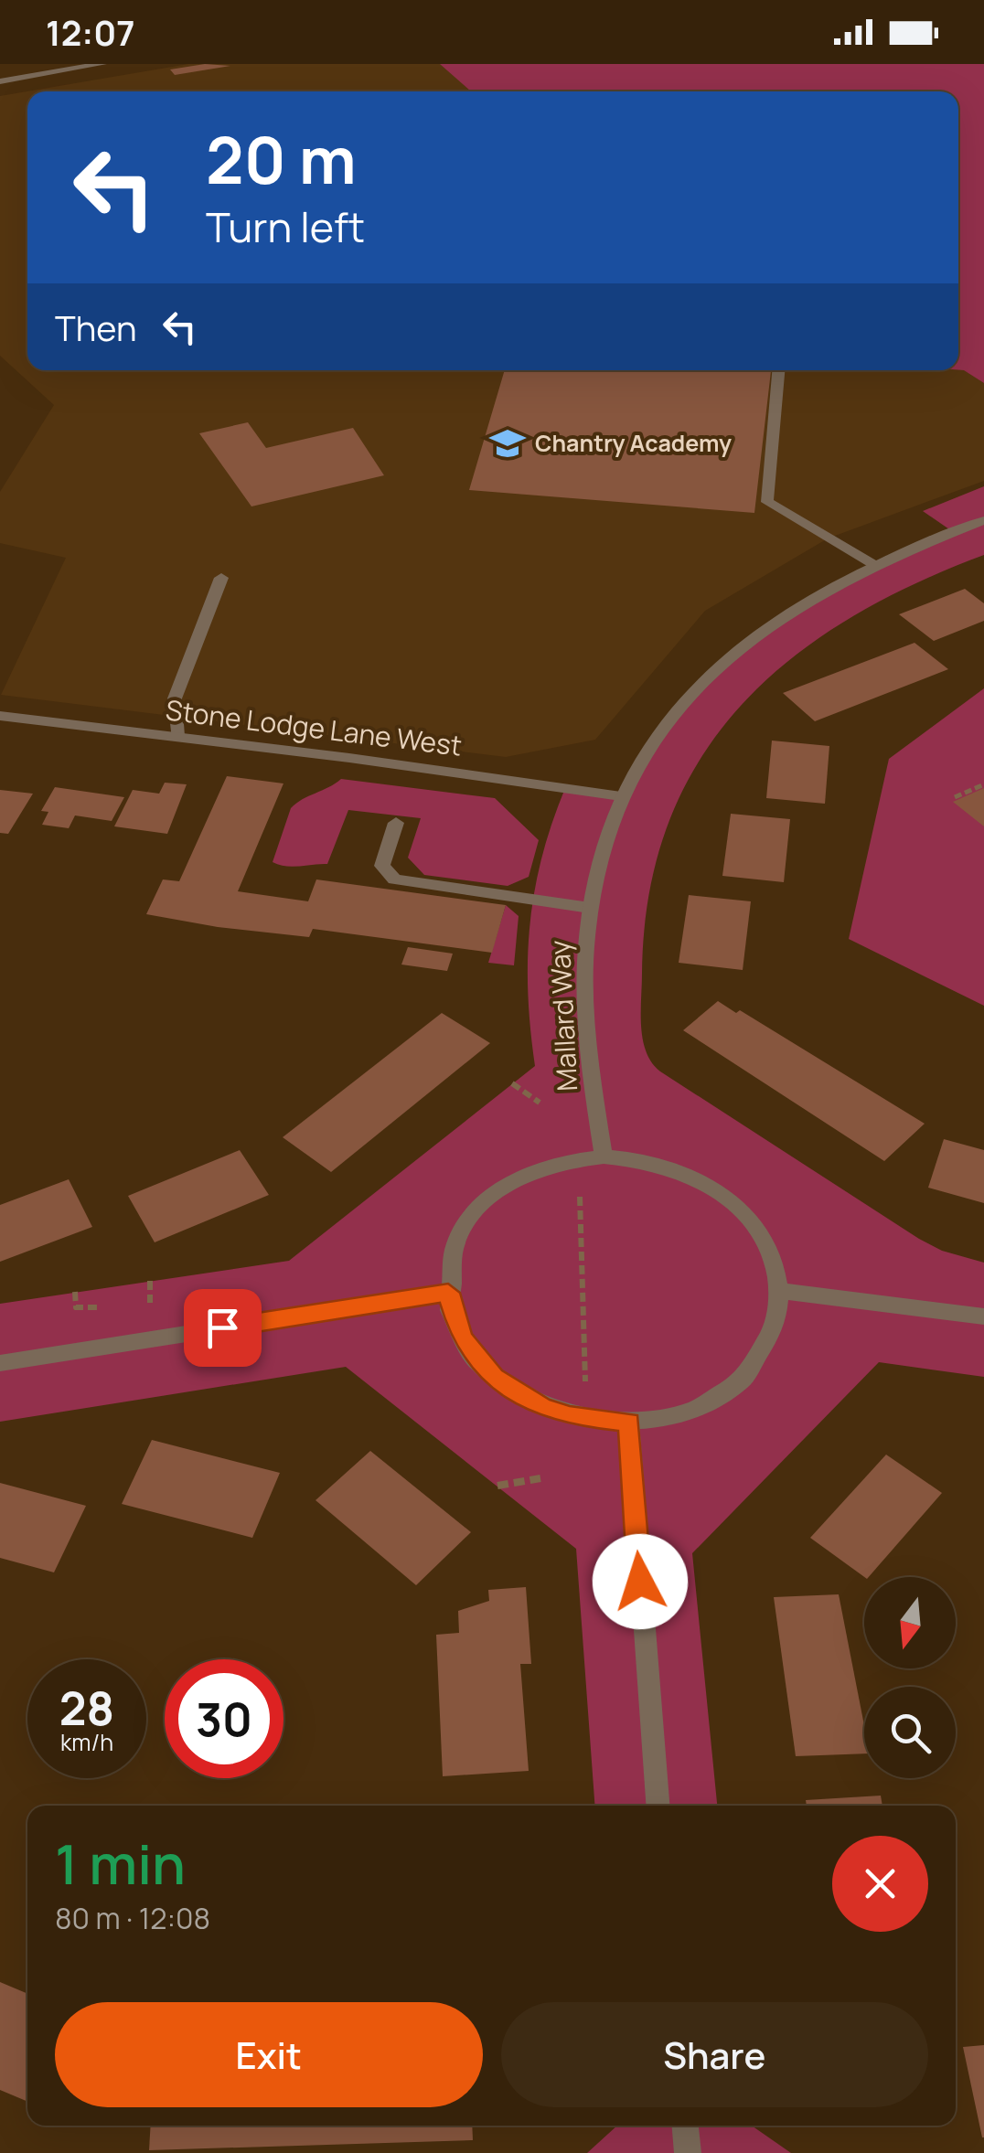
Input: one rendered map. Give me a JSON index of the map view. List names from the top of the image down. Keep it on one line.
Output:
{"streets":{"street":["Stone Lodge Lane West","Mallard Way"]},"crossings":[["Stone Lodge Lane West","Mallard Way"]],"places":{"school or university":["Chantry Academy"]},"north":"bottom","page":{"status":"12:07","turn":["20 m","Turn left"],"then":"Then","speed":"28 km/h","limit":"30","heading":["1 min","80 m · 12:08"],"buttons":["Exit","Share"]}}
